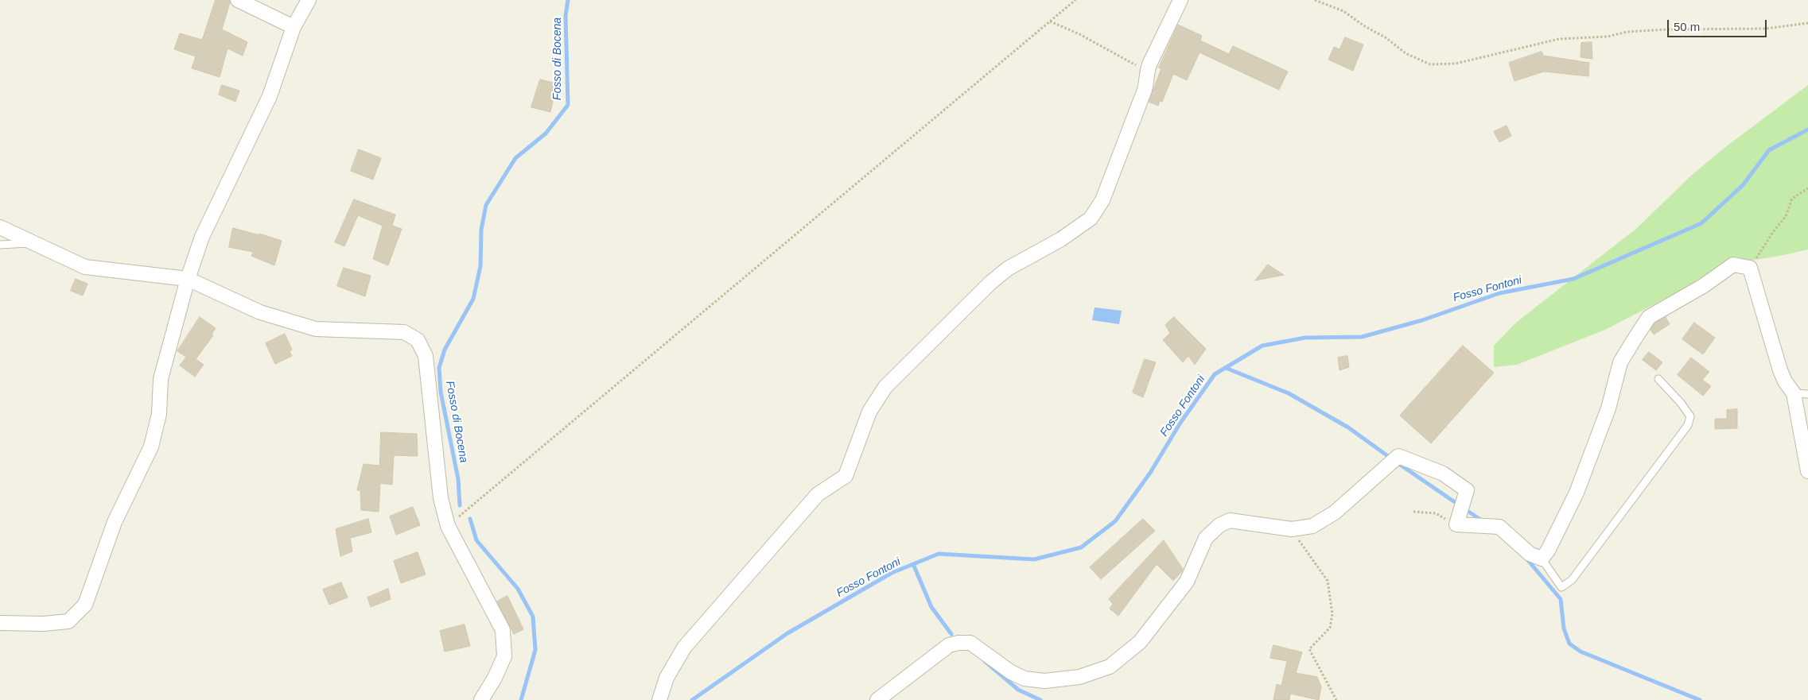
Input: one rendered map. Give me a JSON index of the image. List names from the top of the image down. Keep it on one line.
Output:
{"water":["Fosso di Bocena","Fosso Fontoni"],"scale_bar":"50 m"}
